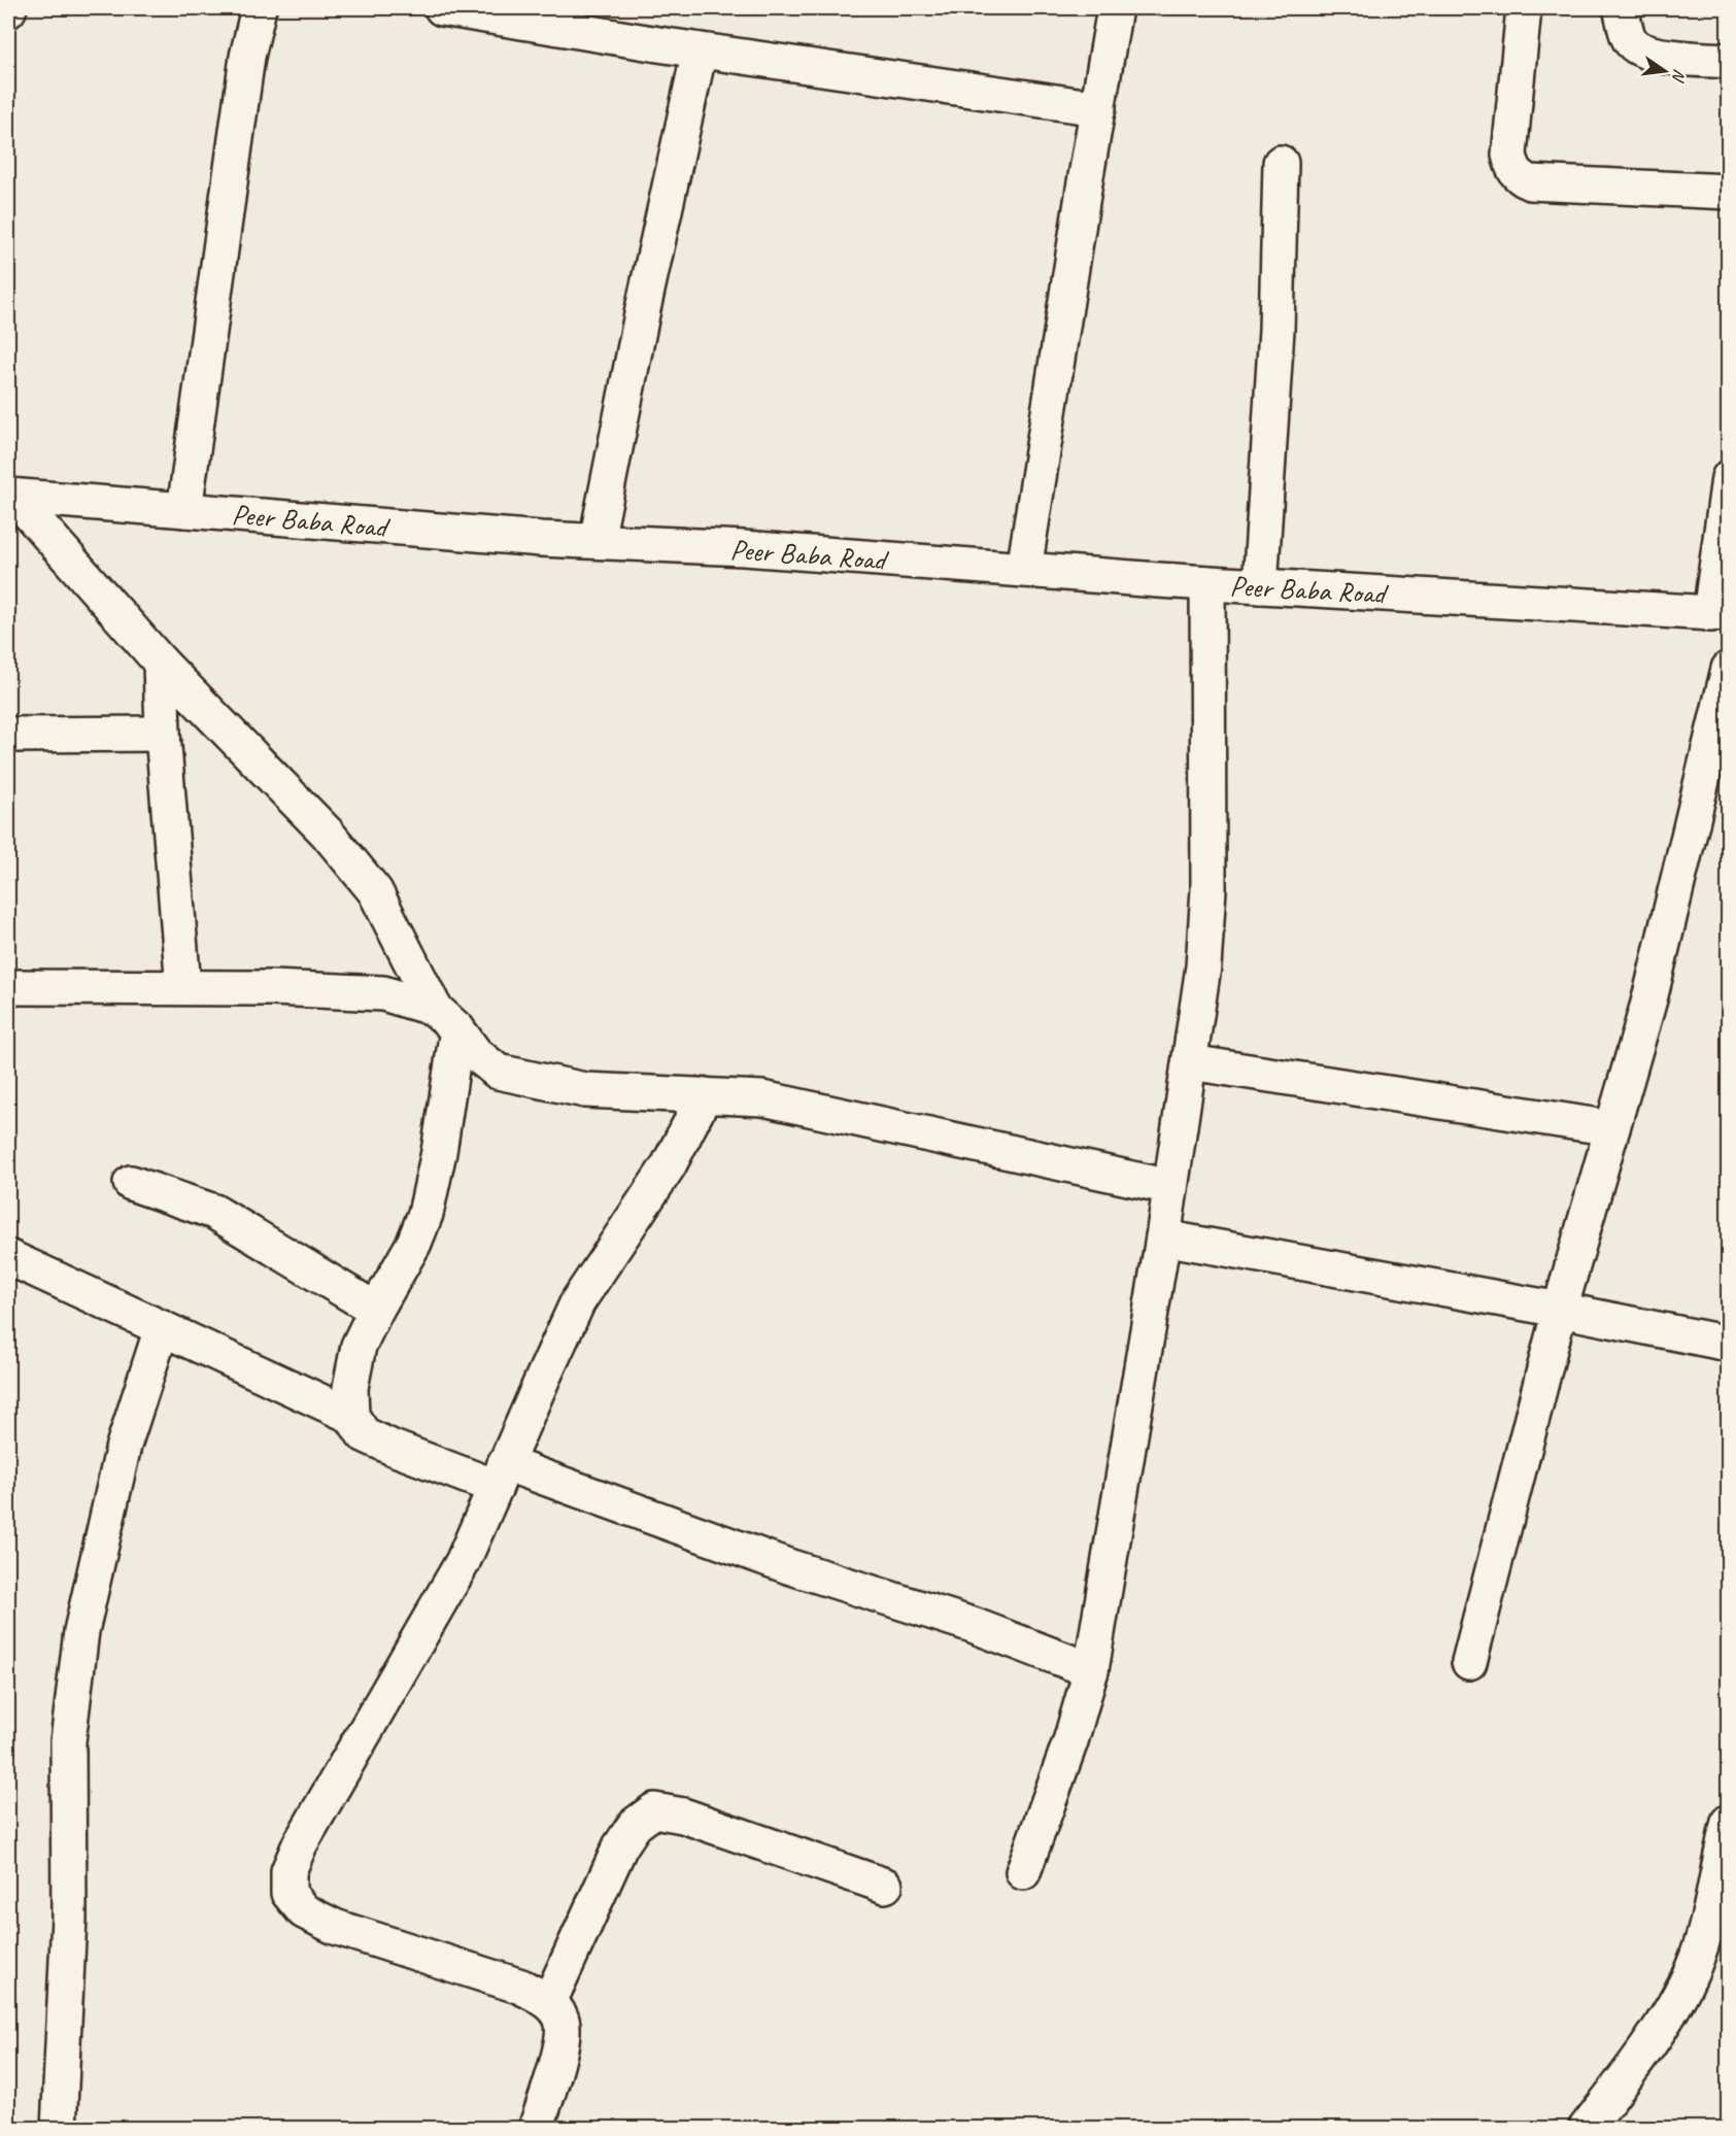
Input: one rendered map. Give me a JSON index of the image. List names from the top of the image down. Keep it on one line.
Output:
{"streets":{"street":["Peer Baba Road"]},"north":"right"}
